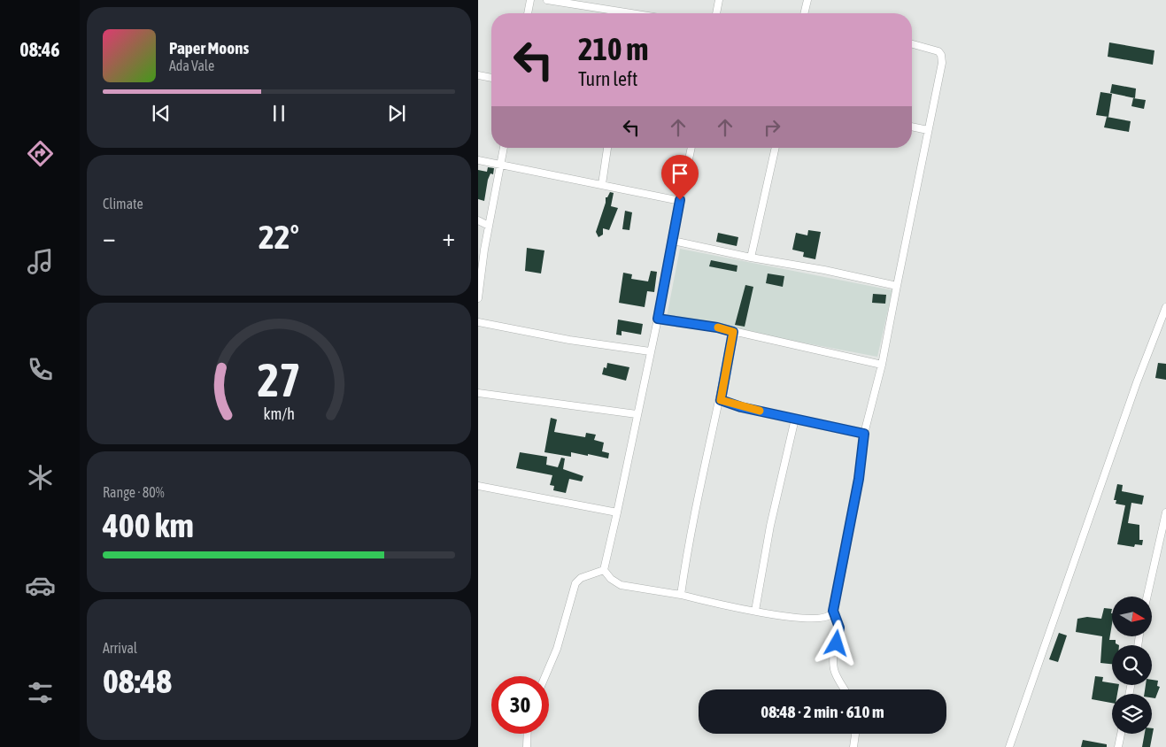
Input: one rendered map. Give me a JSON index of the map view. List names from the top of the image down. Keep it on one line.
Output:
{"north":"right","page":{"tabs":"08:46","turn":["210 m","Turn left"],"song":["Paper Moons","Ada Vale"],"tile":["Climate",["Range · 80%","400 km"],["Arrival","08:48"]],"heat":["−","22°","+"],"limit":"30","trip":"08:48 · 2 min · 610 m","gauge":["27","km/h"]}}
